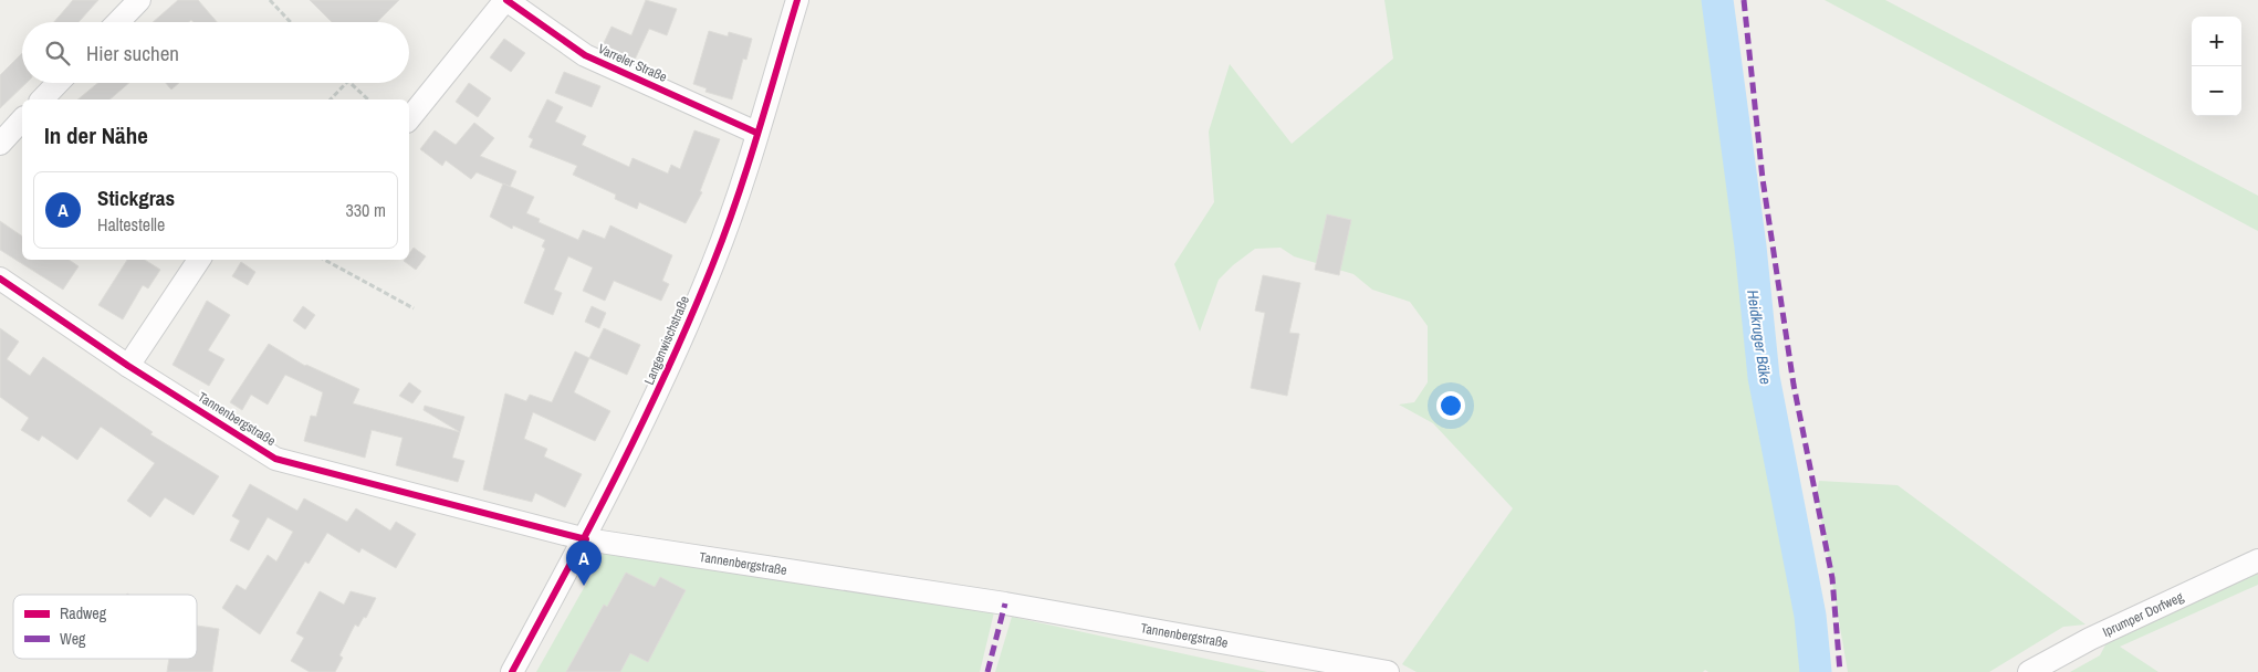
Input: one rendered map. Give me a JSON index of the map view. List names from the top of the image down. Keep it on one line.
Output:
{"streets":{"street":["Varreler Straße","Langenwischstraße","Tannenbergstraße","Iprumper Dorfweg"]},"crossings":[["Varreler Straße","Langenwischstraße"],["Langenwischstraße","Tannenbergstraße"]],"water":["Heidkruger Bäke"],"legend":["Radweg","Weg"],"page":{"map_buttons":["+","−"],"search":"Hier suchen","heading":"In der Nähe","list":[{"mark":"A","name":"Stickgras","note":"Haltestelle","value":"330 m"}],"pins":"A"}}
